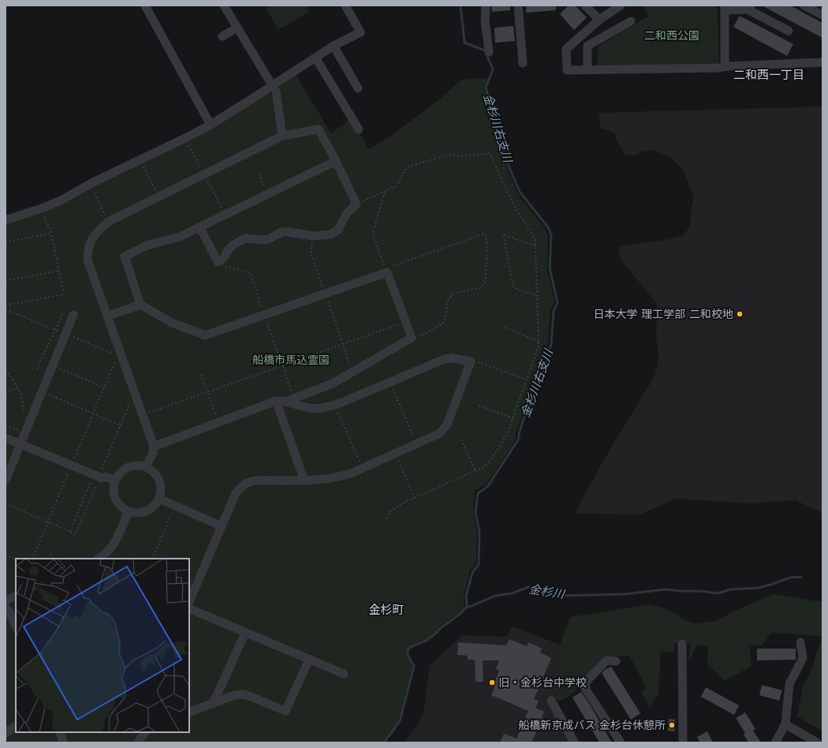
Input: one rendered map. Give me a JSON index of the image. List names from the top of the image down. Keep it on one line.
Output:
{"districts":["二和西一丁目","金杉町"],"water":["金杉川右支川","金杉川"],"parks":["二和西公園","船橋市馬込霊園"],"places":["日本大学 理工学部 二和校地","旧・金杉台中学校","船橋新京成バス 金杉台休憩所"]}
